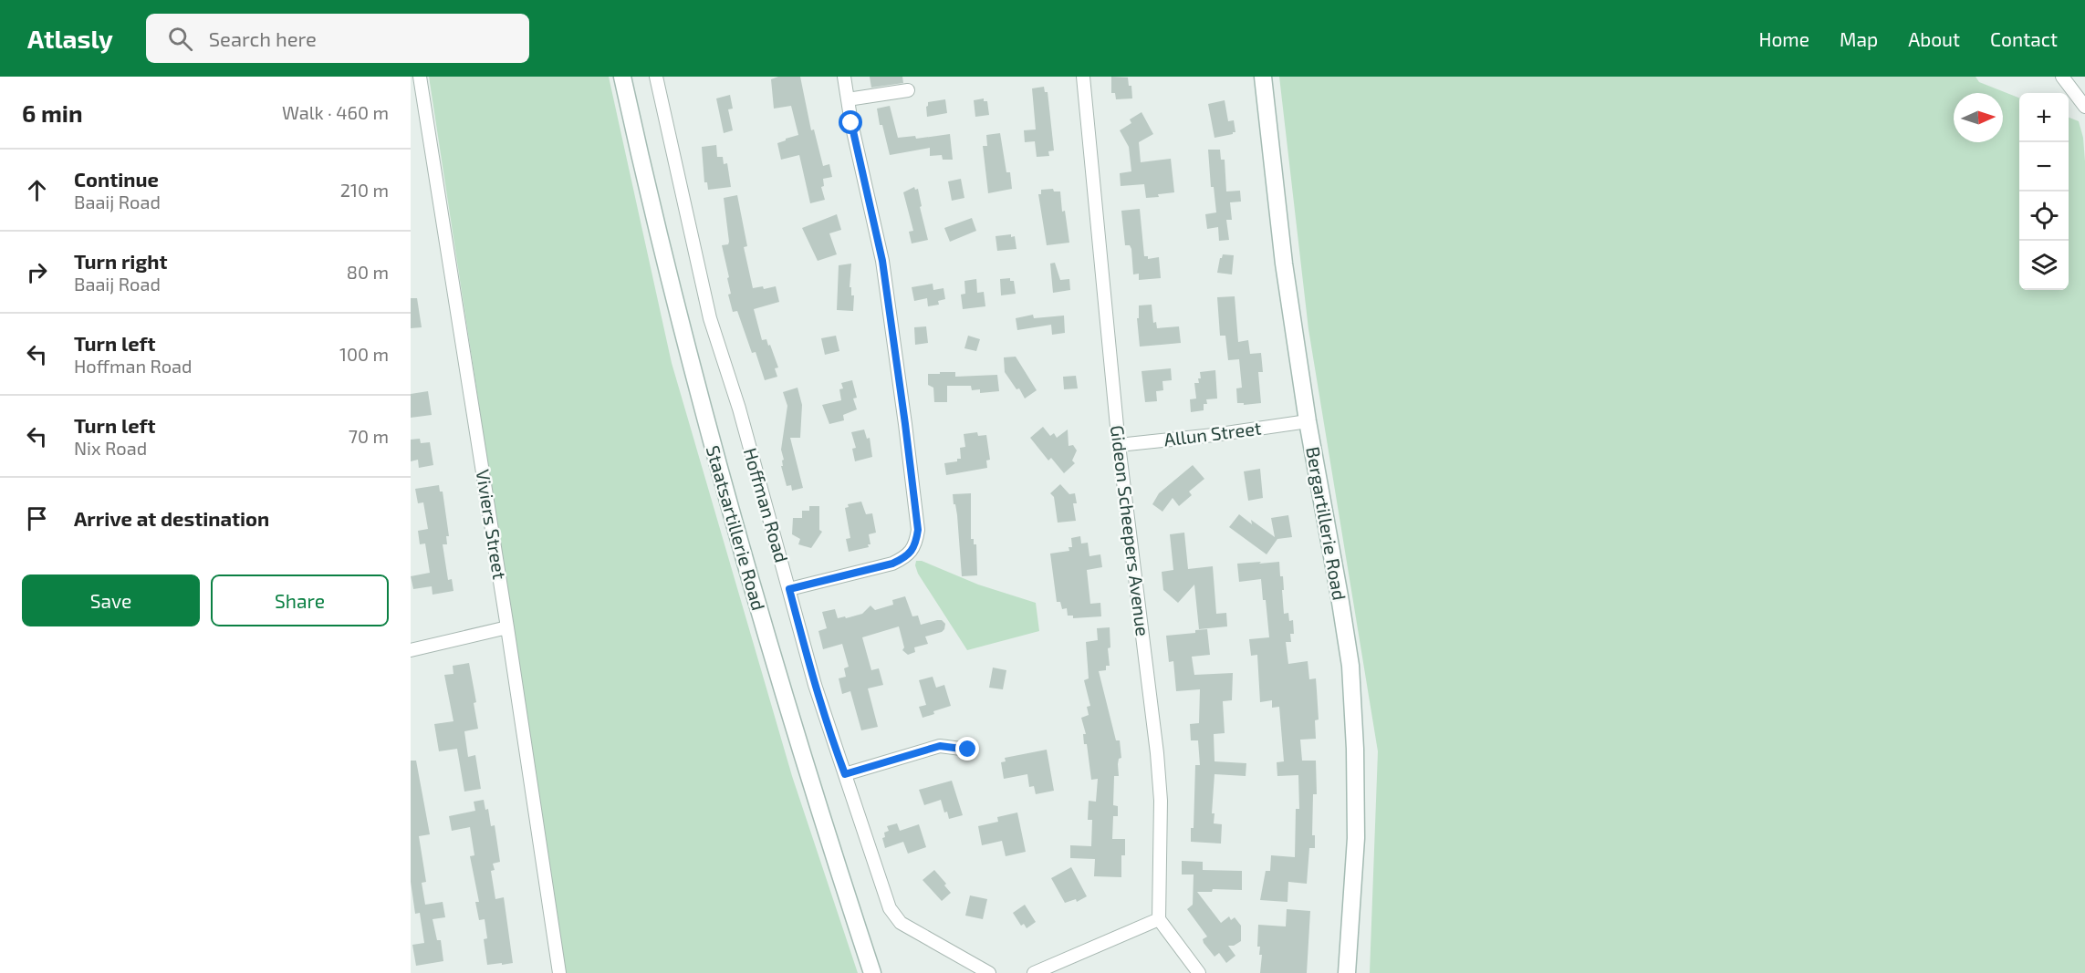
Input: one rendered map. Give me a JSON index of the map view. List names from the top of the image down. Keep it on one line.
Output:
{"streets":{"street":["Allun Street","Hoffman Road","Bergartillerie Road","Viviers Street","Staatsartillerie Road","Gideon Scheepers Avenue"]},"crossings":[["Allun Street","Bergartillerie Road"],["Allun Street","Gideon Scheepers Avenue"]],"north":"right","page":{"header":"Atlasly","search":"Search here","nav":["Home","Map","About","Contact"],"heading":["6 min","Walk · 460 m"],"map_buttons":["+","−"],"list":[["Continue","Baaij Road","210 m"],["Turn right","Baaij Road","80 m"],["Turn left","Hoffman Road","100 m"],["Turn left","Nix Road","70 m"],"Arrive at destination"],"buttons":["Save","Share"]}}
